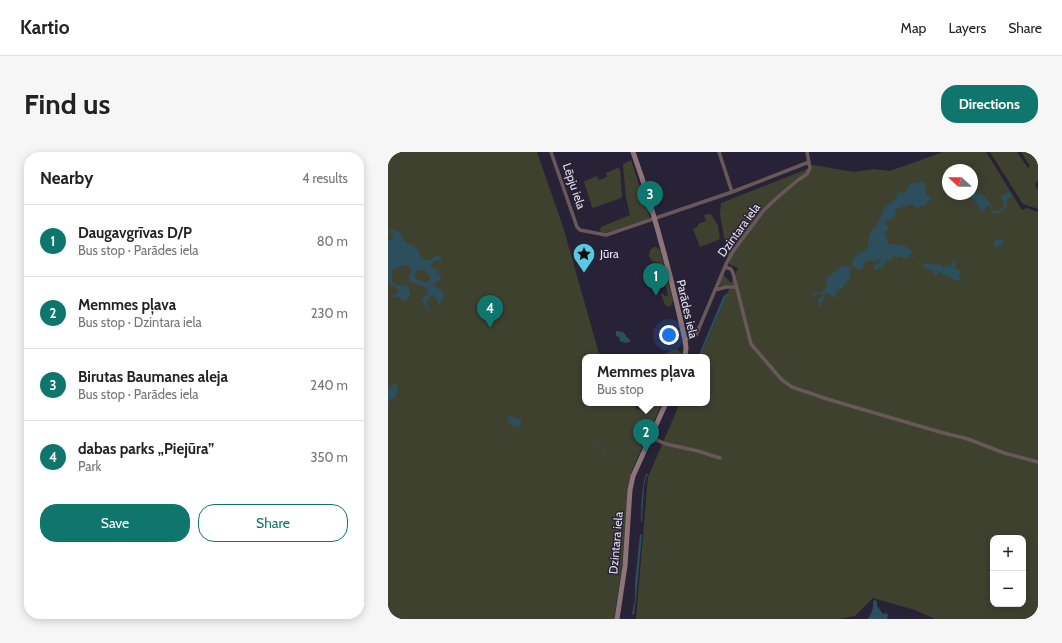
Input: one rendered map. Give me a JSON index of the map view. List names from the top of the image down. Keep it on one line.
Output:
{"streets":{"street":["Lēpju iela","Dzintara iela","Parādes iela"]},"crossings":[["Lēpju iela","Parādes iela"],["Dzintara iela","Parādes iela"]],"places":{"place":["Jūra"]},"north":"left","page":{"header":"Kartio","nav":["Map","Layers","Share"],"buttons":["Directions",["Save","Share"]],"title":"Find us","heading":["Nearby","4 results"],"pins":["3","1","4","2"],"list":[{"mark":"1","name":"Daugavgrīvas D/P","note":"Bus stop · Parādes iela","value":"80 m"},{"mark":"2","name":"Memmes pļava","note":"Bus stop · Dzintara iela","value":"230 m"},{"mark":"3","name":"Birutas Baumanes aleja","note":"Bus stop · Parādes iela","value":"240 m"},{"mark":"4","name":"dabas parks „Piejūra”","note":"Park","value":"350 m"}],"popup":["Memmes pļava","Bus stop"],"map_buttons":["+","−"]}}
